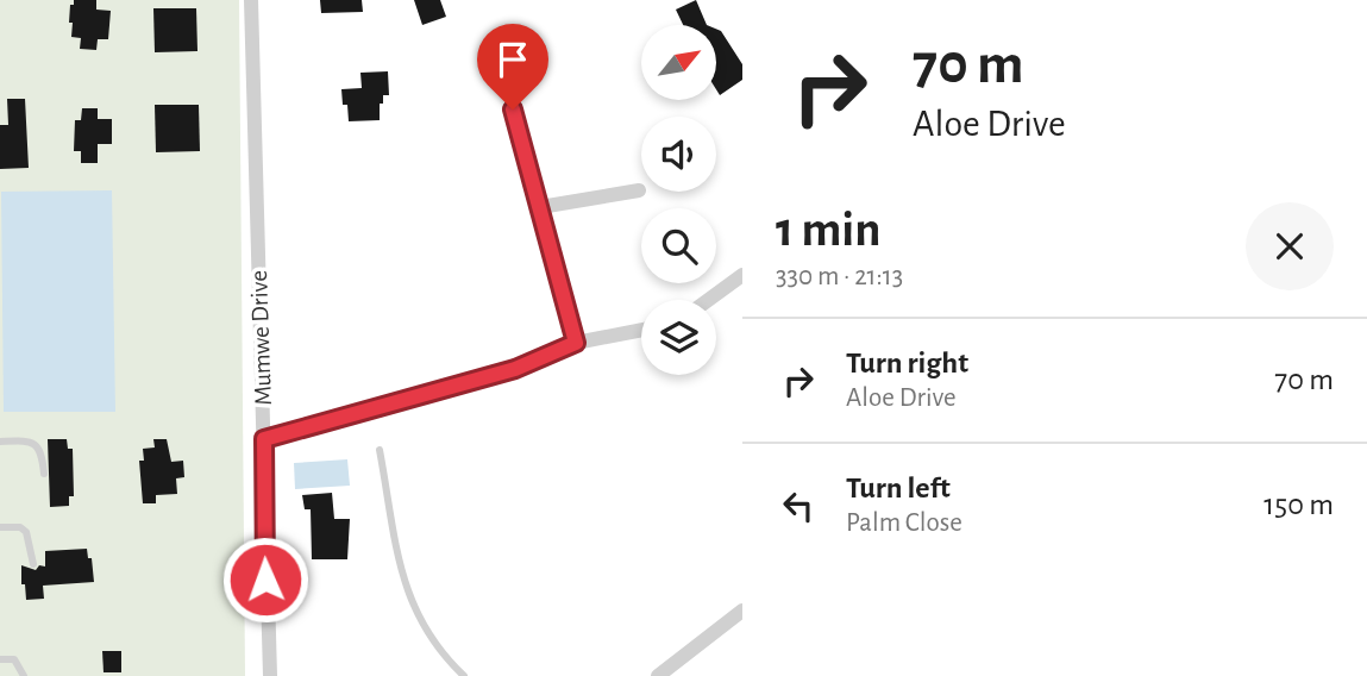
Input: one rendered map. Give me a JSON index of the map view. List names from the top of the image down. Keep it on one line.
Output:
{"streets":{"street":["Mumwe Drive"]},"north":"top right","page":{"turn":["70 m","Aloe Drive"],"heading":["1 min","330 m · 21:13"],"list":[{"name":"Turn right","note":"Aloe Drive","value":"70 m"},{"name":"Turn left","note":"Palm Close","value":"150 m"}]}}
